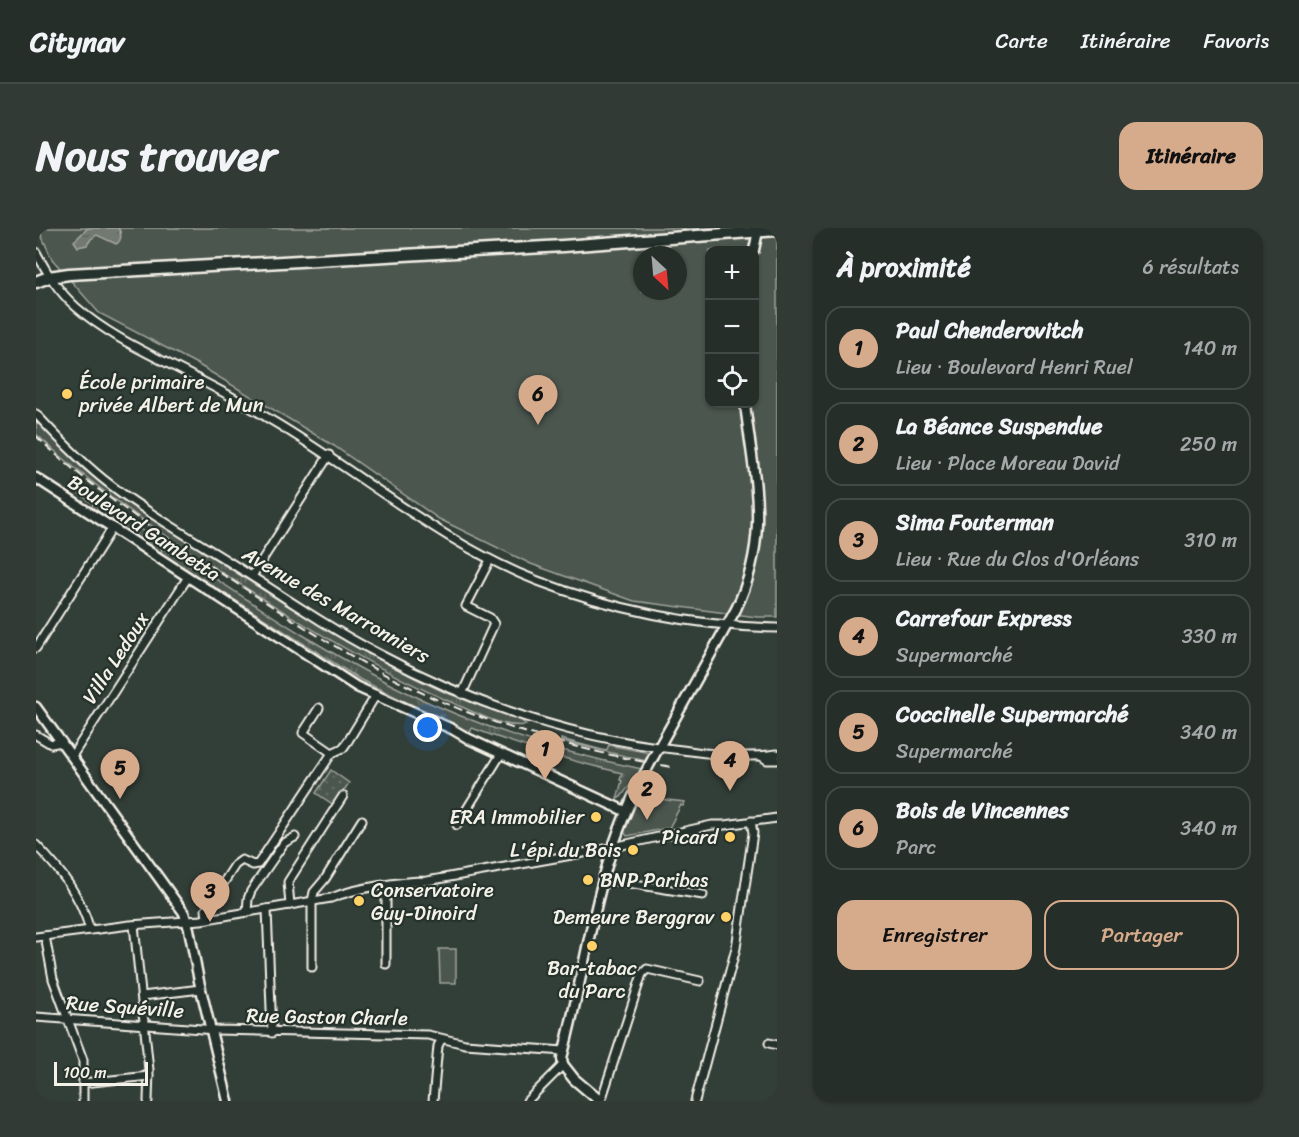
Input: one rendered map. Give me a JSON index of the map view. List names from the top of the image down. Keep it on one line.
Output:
{"streets":{"street":["Boulevard Gambetta","Avenue des Marronniers","Villa Ledoux","Rue Squéville","Rue Gaston Charle"]},"crossings":[["Boulevard Gambetta","Villa Ledoux"],["Rue Squéville","Rue Gaston Charle"]],"places":["École primaire privée Albert de Mun","ERA Immobilier","Picard","L'épi du Bois","BNP Paribas","Conservatoire Guy-Dinoird","Demeure Berggrav","Bar-tabac du Parc"],"scale_bar":"100 m","north":"bottom right","page":{"header":"Citynav","nav":["Carte","Itinéraire","Favoris"],"title":"Nous trouver","buttons":["Itinéraire",["Enregistrer","Partager"]],"heading":["À proximité","6 résultats"],"map_buttons":["+","−"],"list":[{"mark":"1","name":"Paul Chenderovitch","note":"Lieu · Boulevard Henri Ruel","value":"140 m"},{"mark":"2","name":"La Béance Suspendue","note":"Lieu · Place Moreau David","value":"250 m"},{"mark":"3","name":"Sima Fouterman","note":"Lieu · Rue du Clos d'Orléans","value":"310 m"},{"mark":"4","name":"Carrefour Express","note":"Supermarché","value":"330 m"},{"mark":"5","name":"Coccinelle Supermarché","note":"Supermarché","value":"340 m"},{"mark":"6","name":"Bois de Vincennes","note":"Parc","value":"340 m"}],"pins":["6","1","4","5","2","3"],"scale":"100 m"}}
